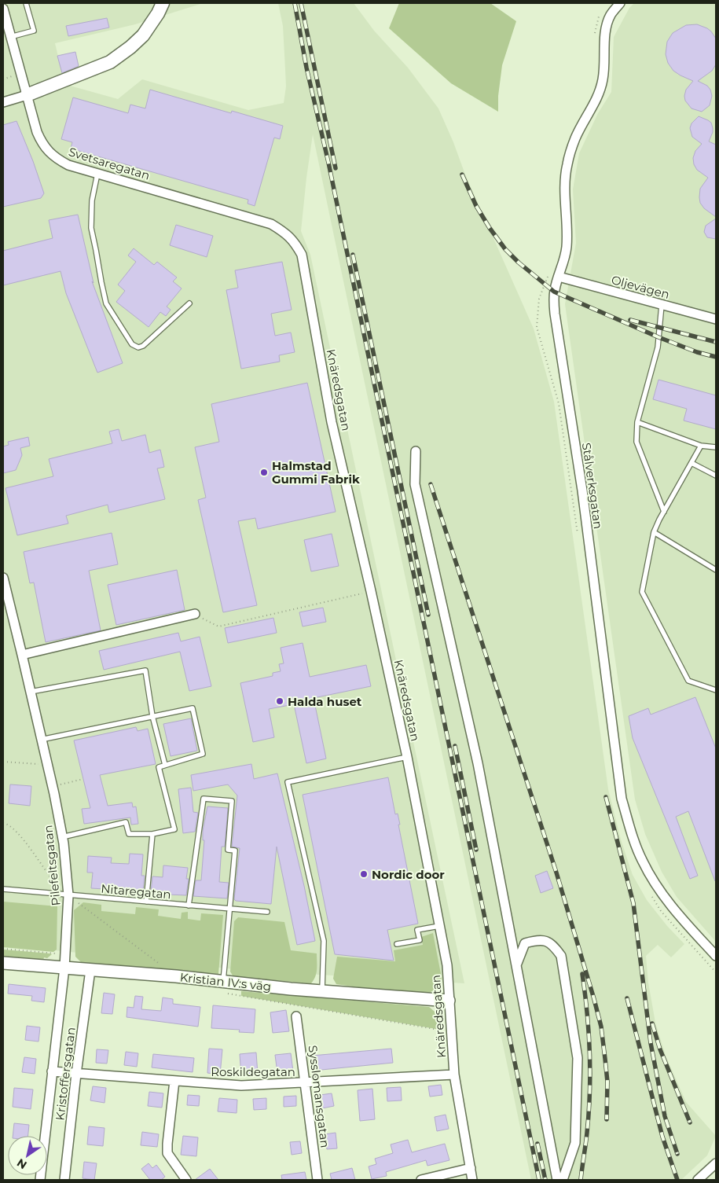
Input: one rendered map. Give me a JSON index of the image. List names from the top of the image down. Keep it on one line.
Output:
{"streets":{"street":["Svetsaregatan","Oljevägen","Knäredsgatan","Stålverksgatan","Pilefeltsgatan","Kristian IV:s väg","Roskildegatan","Kristoffersgatan","Sysslomansgatan"],"lane":["Nitaregatan"]},"crossings":[["Svetsaregatan","Knäredsgatan"],["Oljevägen","Stålverksgatan"],["Knäredsgatan","Kristian IV:s väg"],["Knäredsgatan","Roskildegatan"],["Pilefeltsgatan","Nitaregatan"],["Pilefeltsgatan","Kristian IV:s väg"],["Pilefeltsgatan","Roskildegatan"],["Kristian IV:s väg","Kristoffersgatan"],["Roskildegatan","Kristoffersgatan"],["Roskildegatan","Sysslomansgatan"]],"places":["Halmstad Gummi Fabrik","Halda huset","Nordic door"],"north":"bottom left"}
